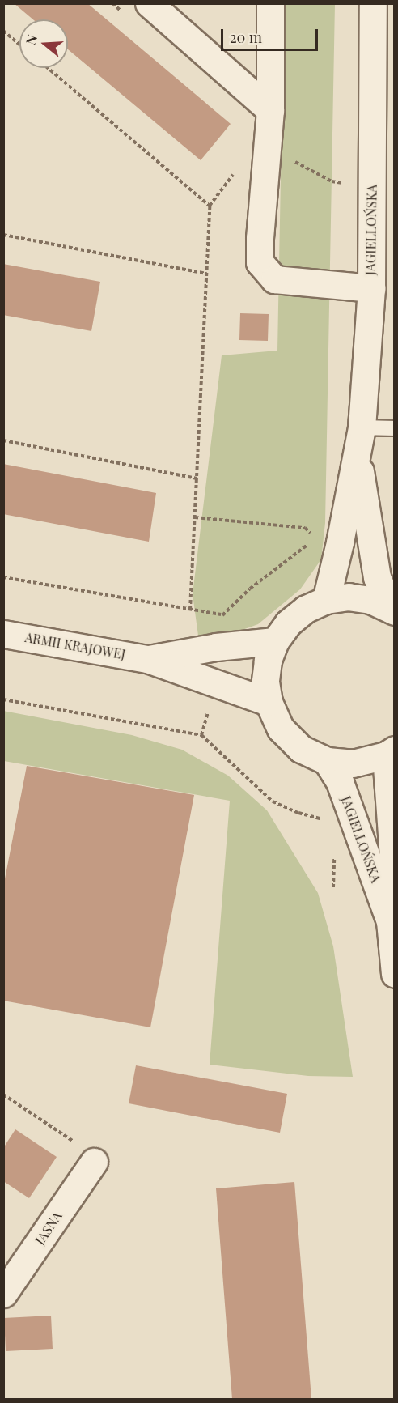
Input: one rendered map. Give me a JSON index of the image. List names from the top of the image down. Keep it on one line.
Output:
{"streets":{"street":["JAGIELLOŃSKA","ARMII KRAJOWEJ","JASNA"]},"scale_bar":"20 m","north":"left"}
